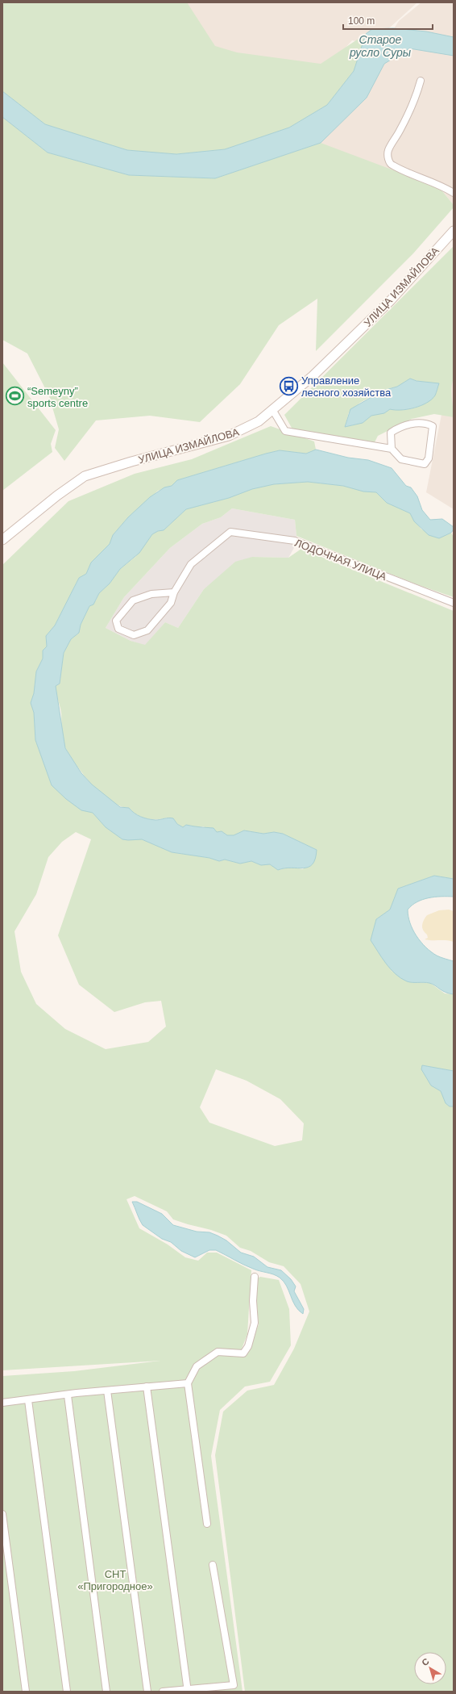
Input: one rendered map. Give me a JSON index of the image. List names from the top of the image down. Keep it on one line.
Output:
{"streets":{"main road":["УЛИЦА ИЗМАЙЛОВА"],"street":["ЛОДОЧНАЯ УЛИЦА"]},"water":["Старое русло Суры"],"parks":["СНТ «Пригородное»"],"places":{"bus stop":["Управление лесного хозяйства"],"sports":["“Semeyny” sports centre"]},"scale_bar":"100 m","north":"top left"}
